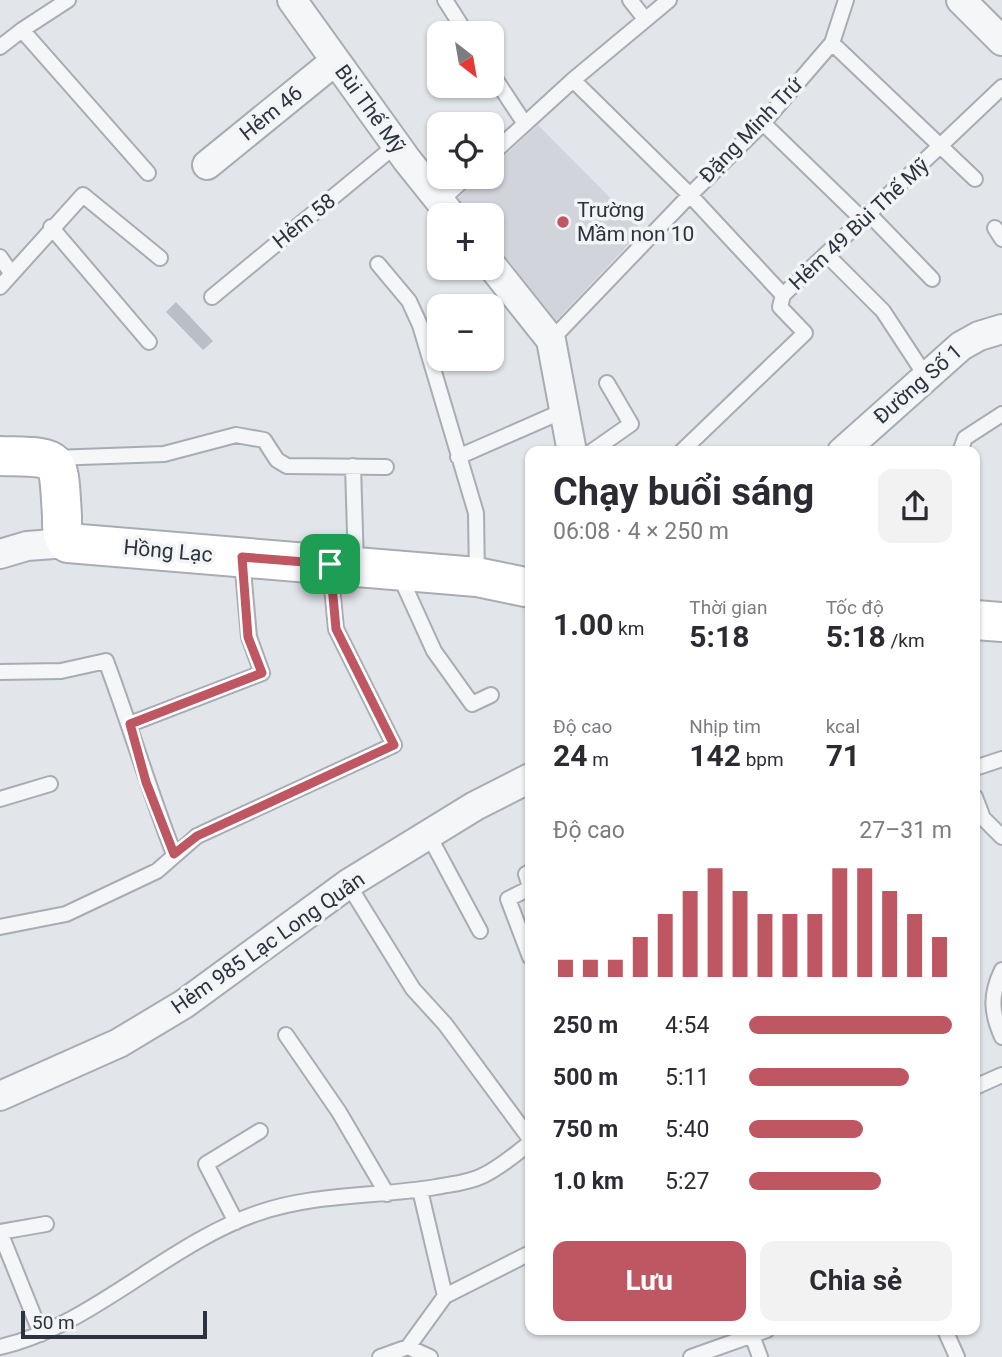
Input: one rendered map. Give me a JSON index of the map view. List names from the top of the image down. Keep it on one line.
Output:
{"streets":{"street":["Bùi Thế Mỹ","Hẻm 46","Đường Số 1","Hồng Lạc","Hẻm 985 Lạc Long Quân"],"lane":["Đặng Minh Trứ","Hẻm 58","Hẻm 49 Bùi Thế Mỹ"]},"crossings":[["Bùi Thế Mỹ","Hẻm 46"],["Bùi Thế Mỹ","Hẻm 58"]],"places":["Trường Mầm non 10"],"scale_bar":"50 m","north":"bottom right","page":{"map_buttons":["+","−"],"heading":["Chạy buổi sáng","06:08 · 4 × 250 m"],"stats":[["1.00 km"],["Thời gian","5:18"],["Tốc độ","5:18 /km"],["Độ cao","24 m"],["Nhịp tim","142 bpm"],["kcal","71"]],"chart":["Độ cao","27–31 m"],"list":[{"name":"250 m","note":"4:54"},{"name":"500 m","note":"5:11"},{"name":"750 m","note":"5:40"},{"name":"1.0 km","note":"5:27"}],"buttons":["Lưu","Chia sẻ"],"scale":"50 m"}}
